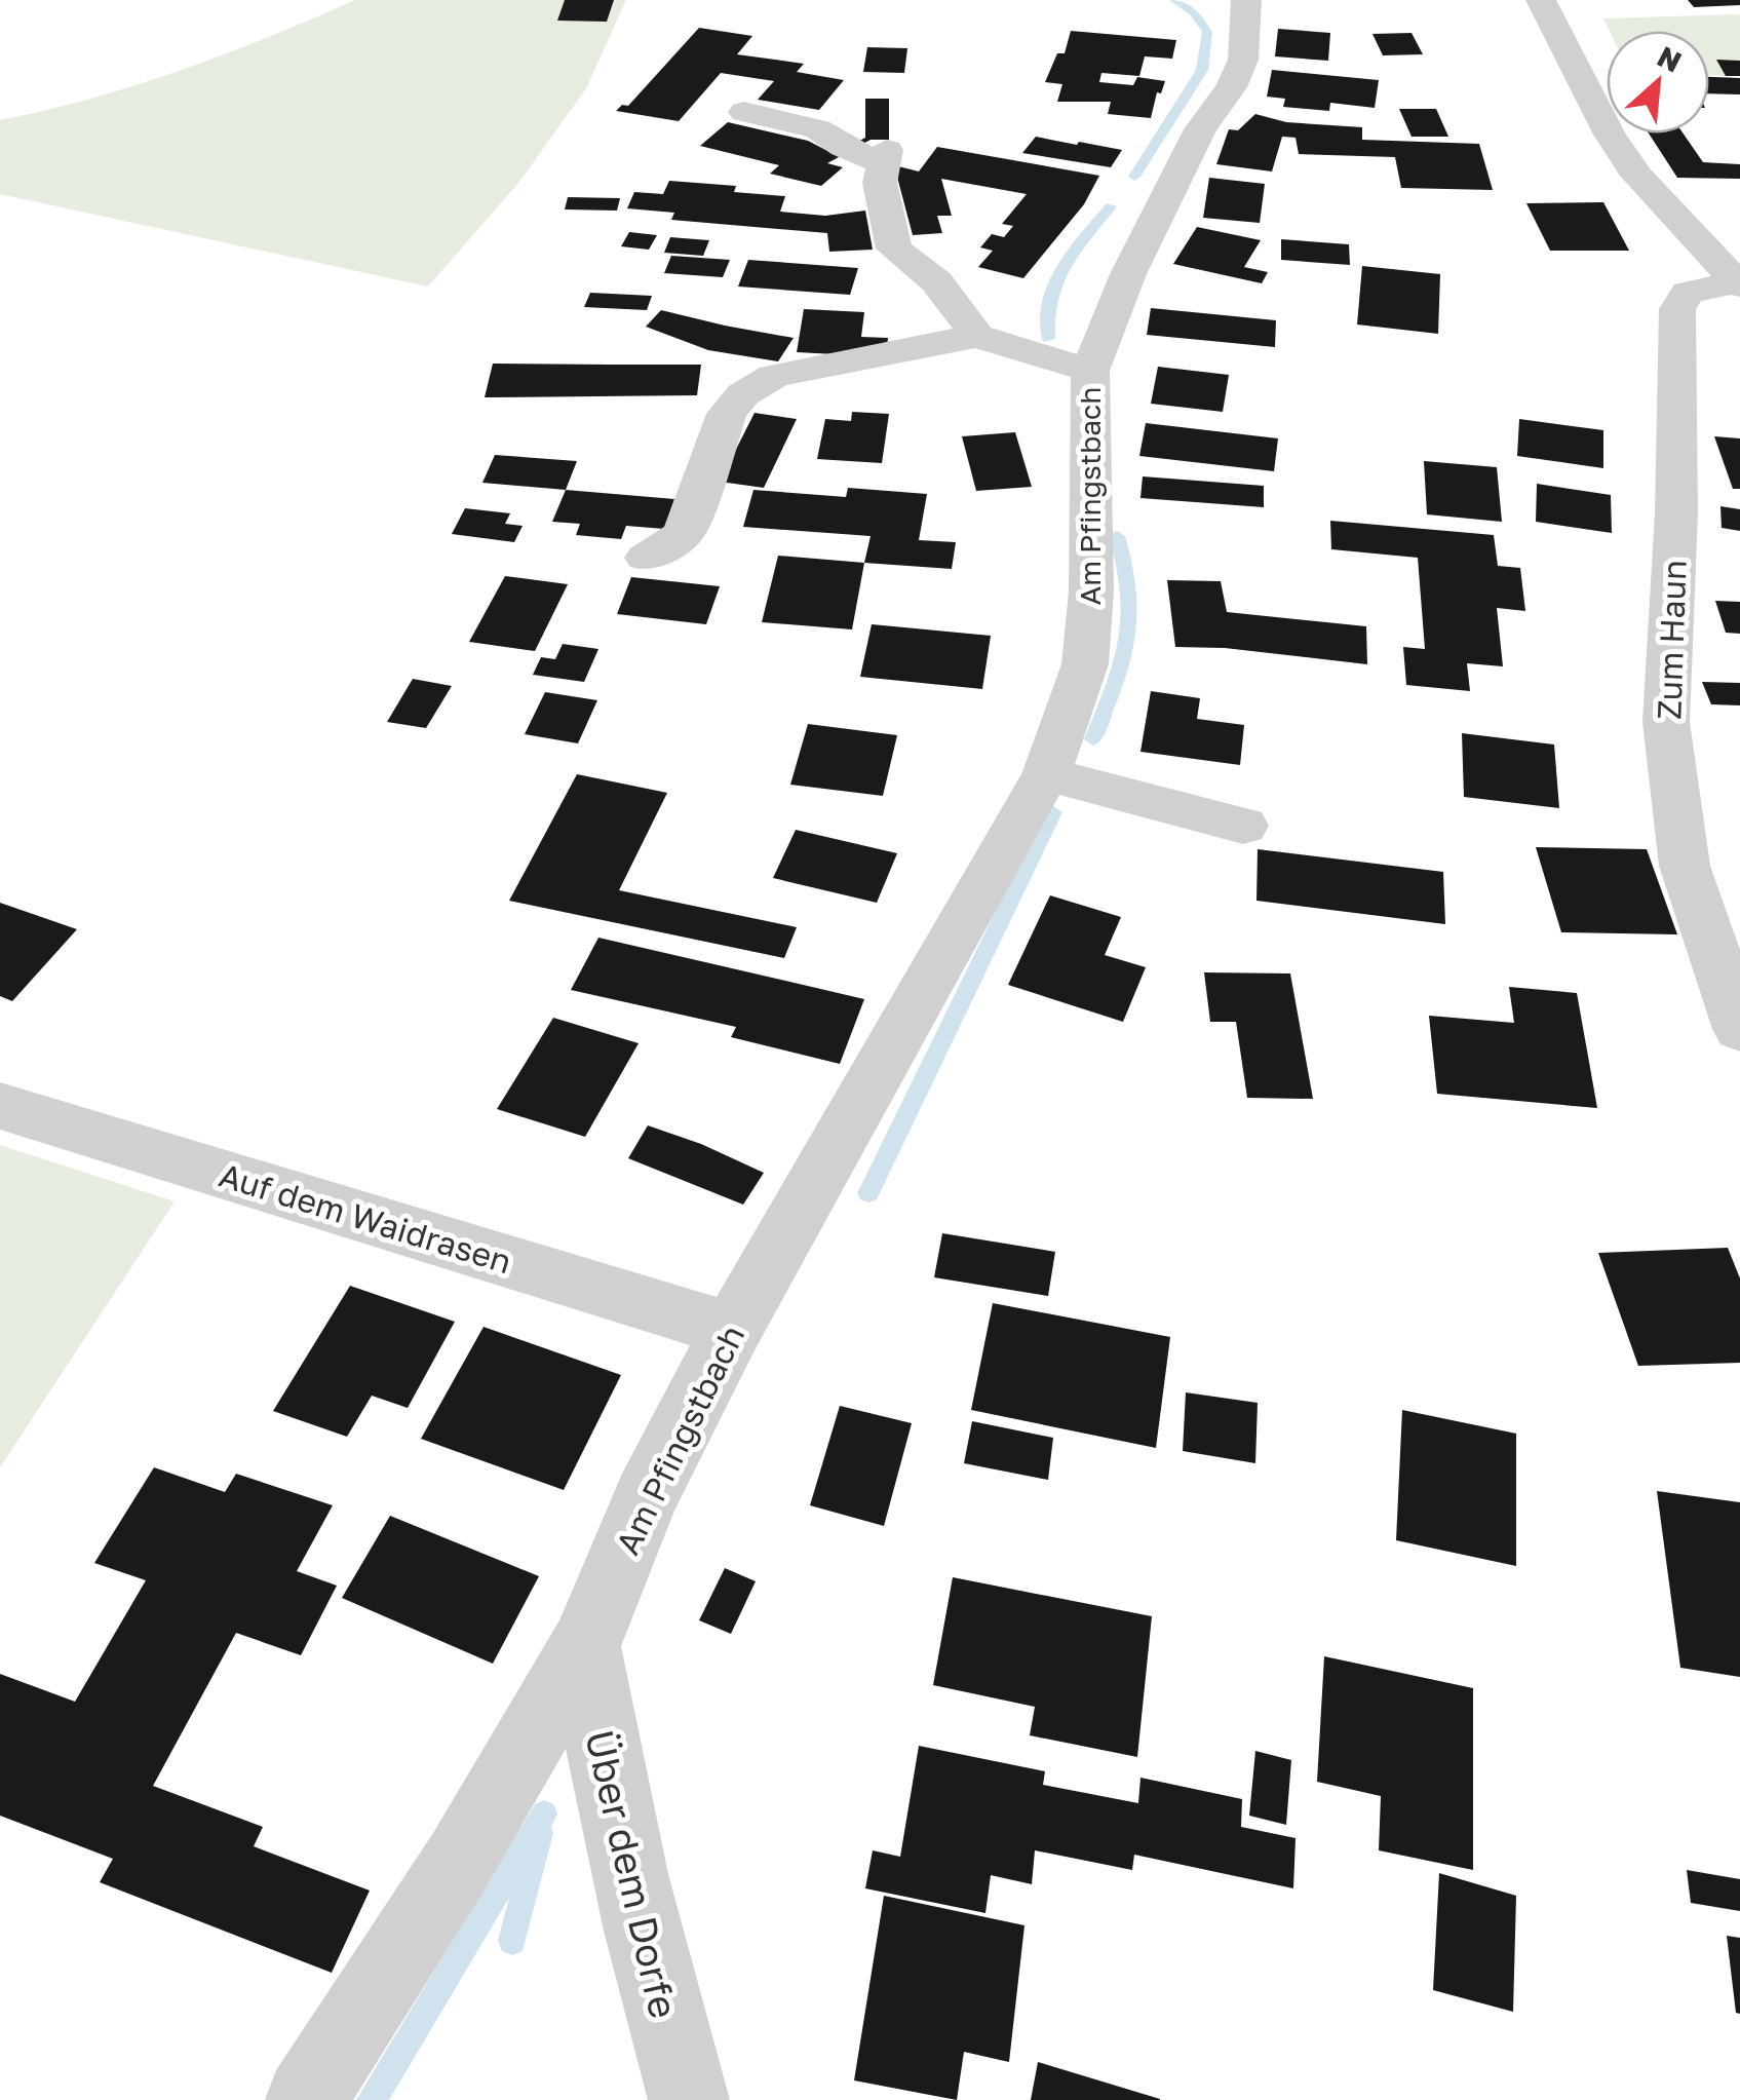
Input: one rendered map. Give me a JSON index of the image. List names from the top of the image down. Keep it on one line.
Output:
{"streets":{"street":["Am Pfingstbach","Zum Haun","Auf dem Waidrasen","Über dem Dorfe"]},"crossings":[["Am Pfingstbach","Auf dem Waidrasen"],["Am Pfingstbach","Über dem Dorfe"]],"north":"top right"}
